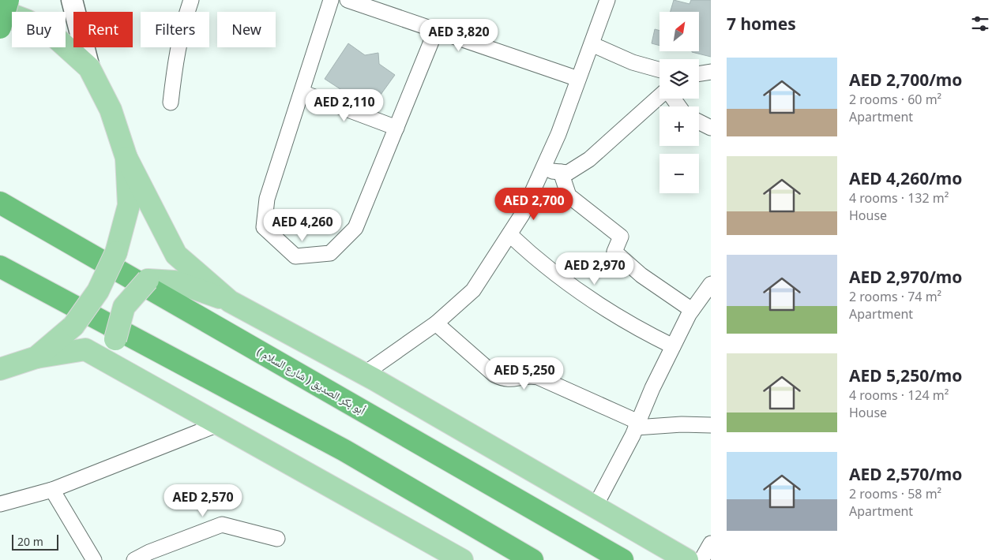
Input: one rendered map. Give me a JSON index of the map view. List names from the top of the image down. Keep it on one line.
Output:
{"streets":{"highway":["( شارع السلام ) أبو بكر الصديق"]},"scale_bar":"20 m","north":"top right","page":{"heading":"7 homes","map_buttons":["+","−"],"chip":["Buy","Rent","Filters","New"],"price":["AED 3,820","AED 2,110","AED 2,700","AED 4,260","AED 2,970","AED 5,250","AED 2,570"],"list":[{"name":"AED 2,700/mo","note":"2 rooms · 60 m² · Apartment"},{"name":"AED 4,260/mo","note":"4 rooms · 132 m² · House"},{"name":"AED 2,970/mo","note":"2 rooms · 74 m² · Apartment"},{"name":"AED 5,250/mo","note":"4 rooms · 124 m² · House"},{"name":"AED 2,570/mo","note":"2 rooms · 58 m² · Apartment"}],"scale":"20 m"}}
